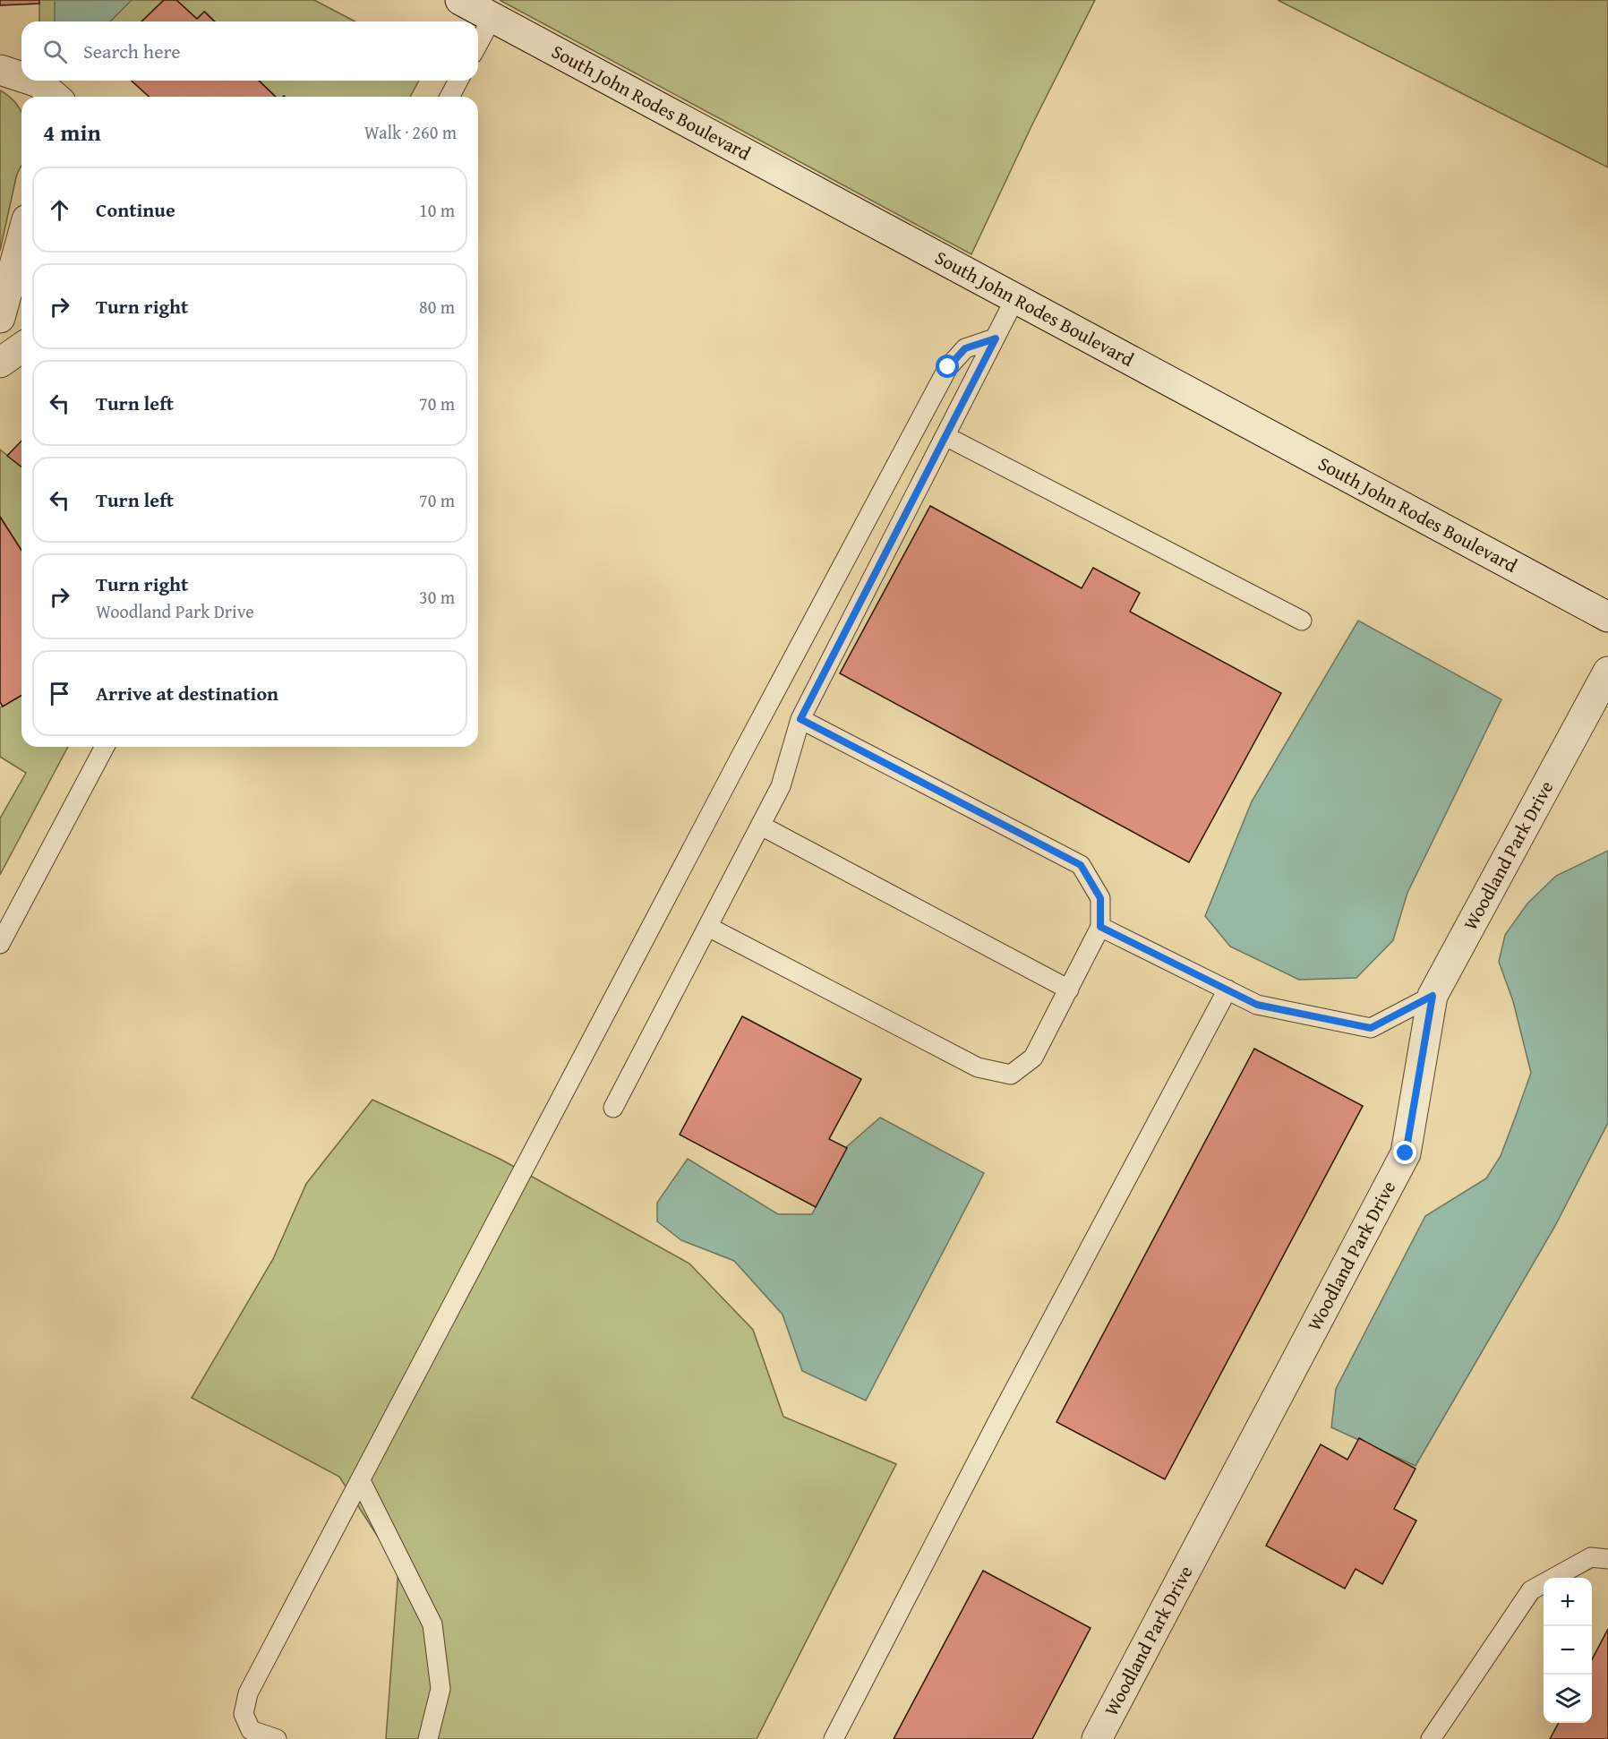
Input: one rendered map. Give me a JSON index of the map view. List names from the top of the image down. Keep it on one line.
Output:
{"streets":{"street":["South John Rodes Boulevard","Woodland Park Drive"]},"page":{"search":"Search here","heading":["4 min","Walk · 260 m"],"list":[["Continue","10 m"],["Turn right","80 m"],["Turn left","70 m"],["Turn left","70 m"],["Turn right","Woodland Park Drive","30 m"],"Arrive at destination"],"map_buttons":["+","−"]}}
